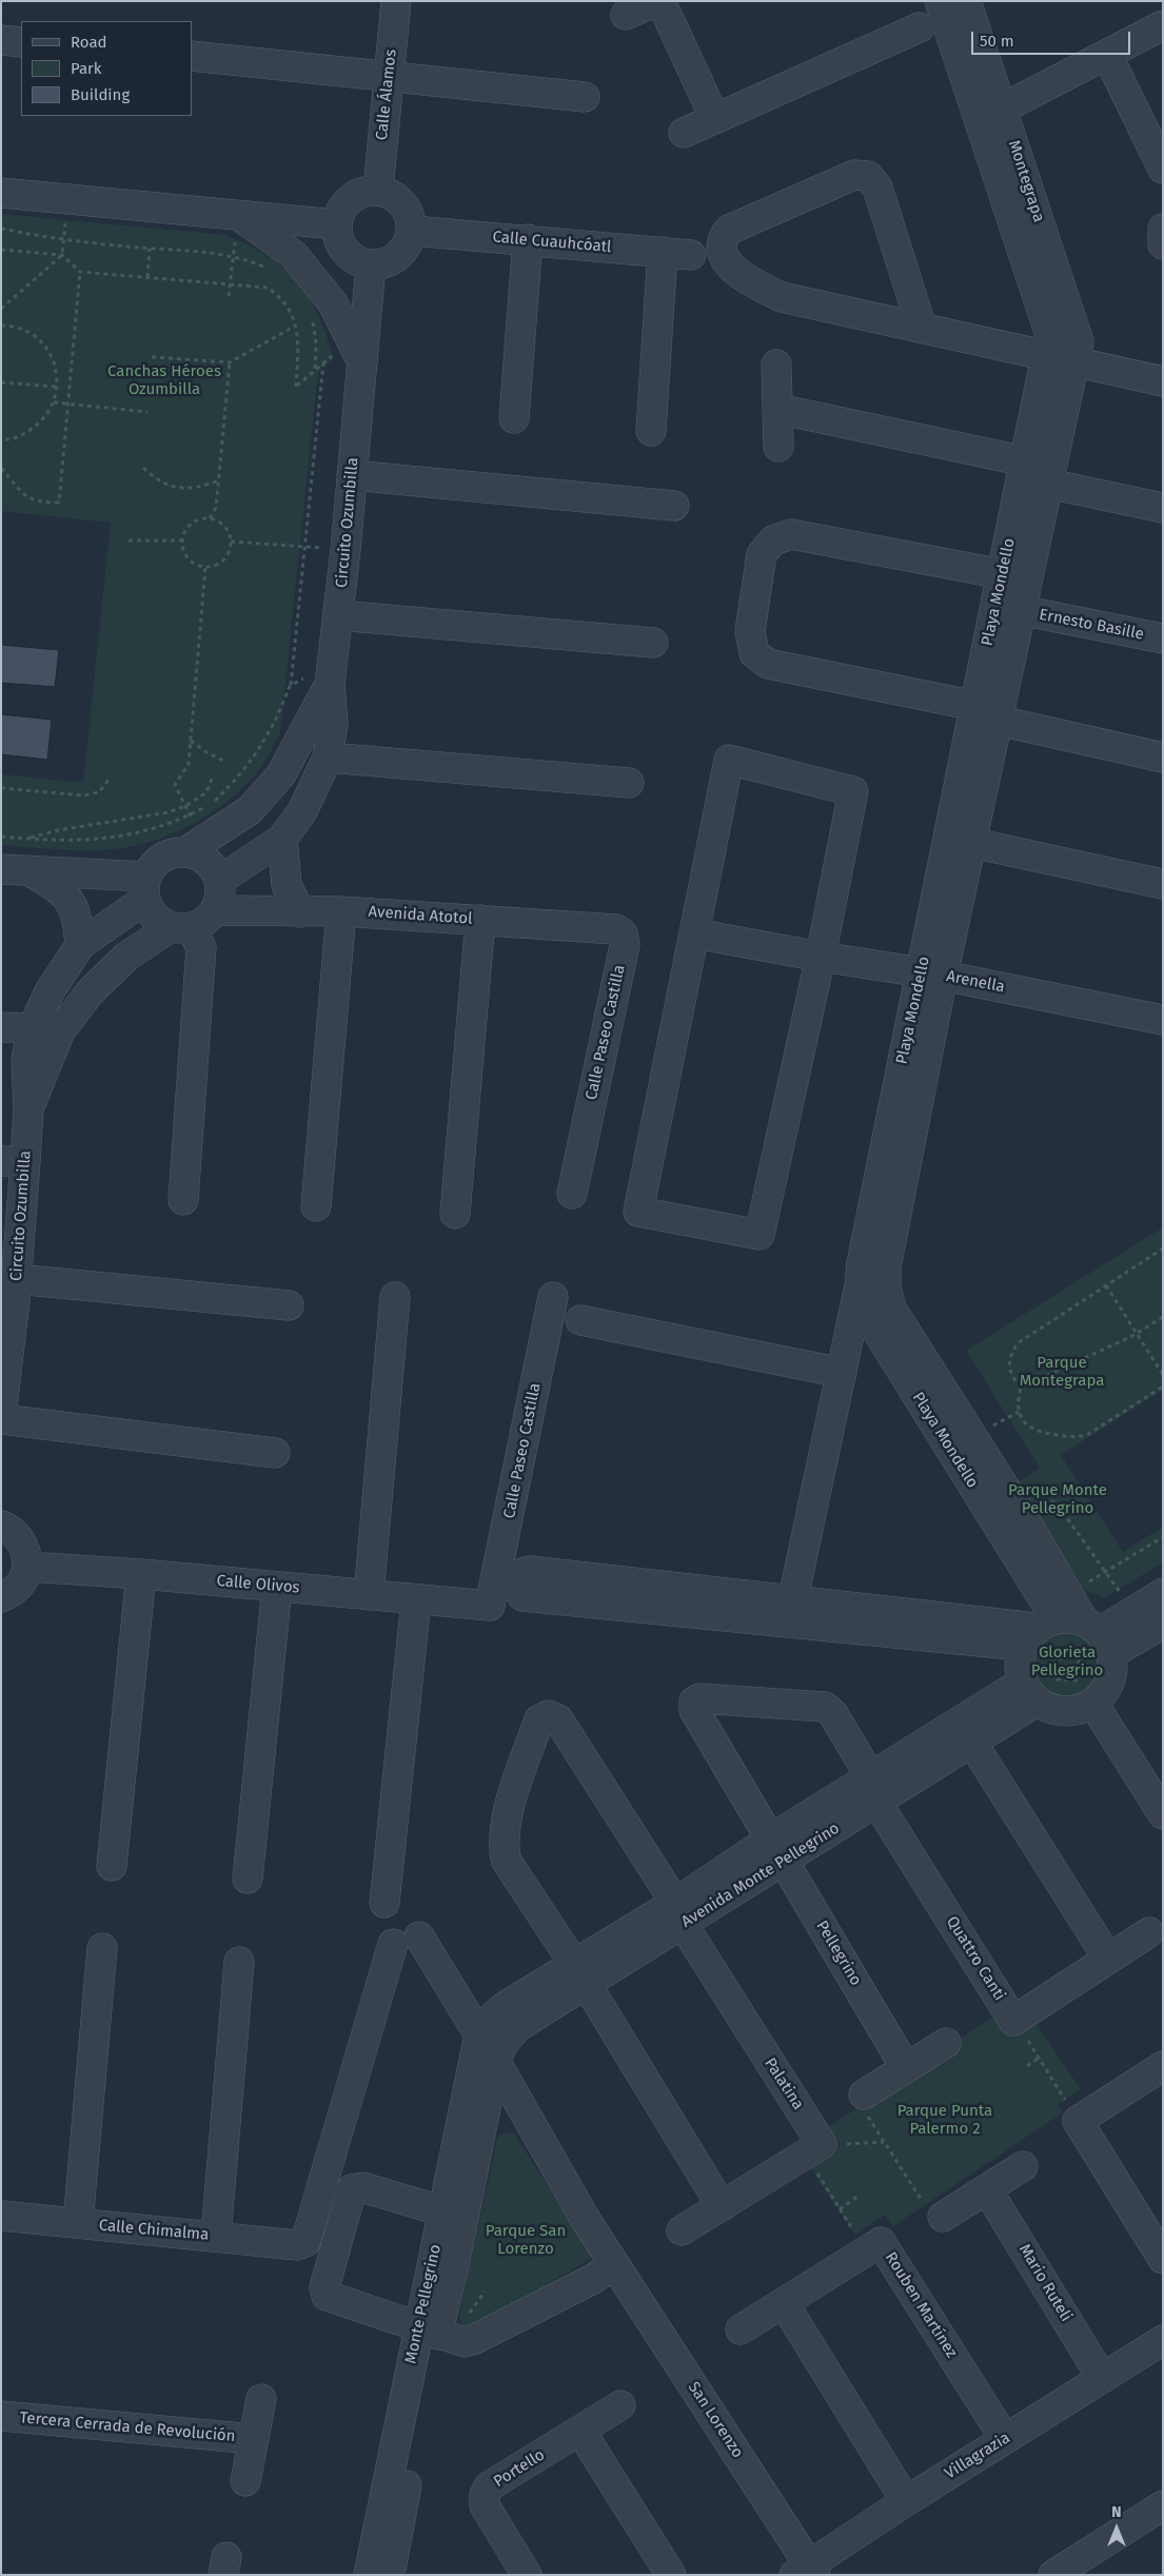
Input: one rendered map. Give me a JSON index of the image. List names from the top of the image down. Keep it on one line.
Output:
{"streets":{"street":["Calle Álamos","Montegrapa","Calle Cuauhcóatl","Circuito Ozumbilla","Playa Mondello","Ernesto Basille","Avenida Atotol","Arenella","Calle Paseo Castilla","Calle Olivos","Avenida Monte Pellegrino","Pellegrino","Quattro Canti","Palatina","Calle Chimalma","Mario Ruteli","Monte Pellegrino","Rouben Martínez","San Lorenzo","Tercera Cerrada de Revolución","Villagrazia","Portello"]},"crossings":[["Calle Álamos","Calle Cuauhcóatl"],["Calle Álamos","Circuito Ozumbilla"],["Montegrapa","Playa Mondello"],["Calle Cuauhcóatl","Circuito Ozumbilla"],["Circuito Ozumbilla","Avenida Atotol"],["Playa Mondello","Ernesto Basille"],["Playa Mondello","Arenella"],["Playa Mondello","Avenida Monte Pellegrino"],["Avenida Atotol","Calle Paseo Castilla"],["Calle Paseo Castilla","Calle Olivos"],["Avenida Monte Pellegrino","Pellegrino"],["Avenida Monte Pellegrino","Quattro Canti"],["Avenida Monte Pellegrino","Palatina"],["Avenida Monte Pellegrino","Monte Pellegrino"],["Avenida Monte Pellegrino","San Lorenzo"],["Pellegrino","Quattro Canti"],["Calle Chimalma","San Lorenzo"],["Mario Ruteli","Villagrazia"],["Monte Pellegrino","San Lorenzo"],["Rouben Martínez","Villagrazia"],["San Lorenzo","Villagrazia"]],"parks":["Canchas Héroes Ozumbilla","Parque Montegrapa","Parque Monte Pellegrino","Glorieta Pellegrino","Parque Punta Palermo 2","Parque San Lorenzo"],"legend":["Road","Park","Building"],"scale_bar":"50 m","north":"top"}
